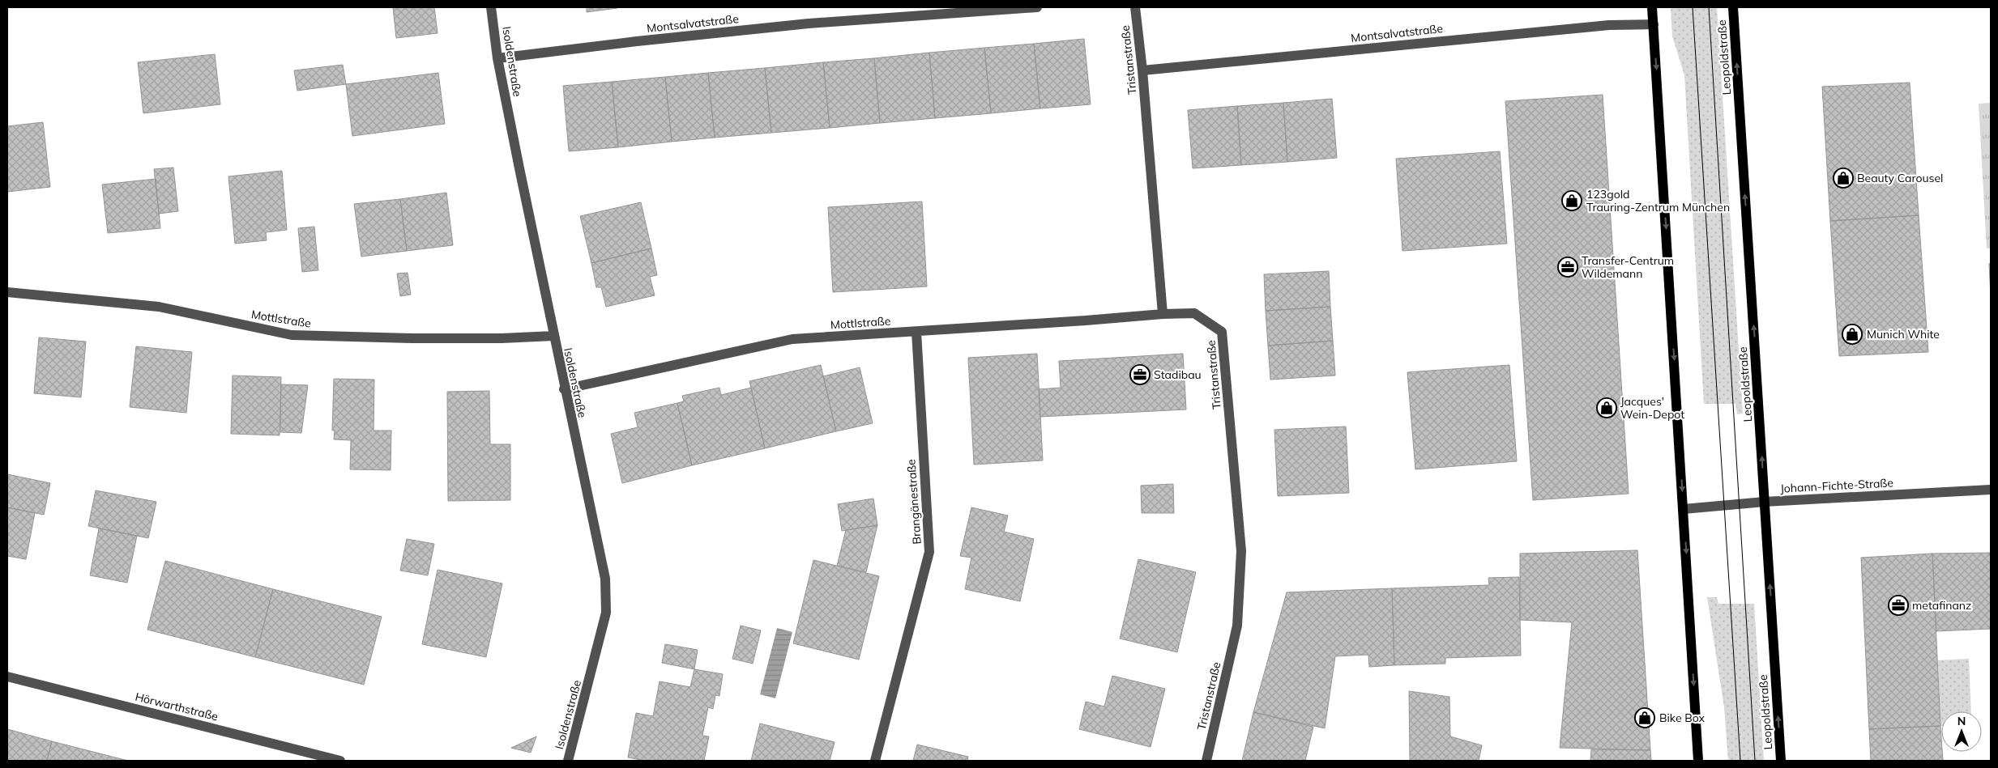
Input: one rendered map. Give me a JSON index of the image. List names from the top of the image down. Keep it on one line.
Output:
{"streets":{"main road":["Leopoldstraße"],"street":["Montsalvatstraße","Tristanstraße","Isoldenstraße","Mottlstraße","Johann-Fichte-Straße","Brangänestraße","Hörwarthstraße"]},"crossings":[["Montsalvatstraße","Tristanstraße"],["Montsalvatstraße","Isoldenstraße"],["Leopoldstraße","Johann-Fichte-Straße"],["Tristanstraße","Mottlstraße"],["Isoldenstraße","Mottlstraße"],["Mottlstraße","Brangänestraße"]],"places":{"shop":["Beauty Carousel","123gold Trauring-Zentrum München","Munich White","Jacques' Wein-Depot","Bike Box"],"office":["Transfer-Centrum Wildemann","Stadibau","metafinanz"]},"north":"top"}
